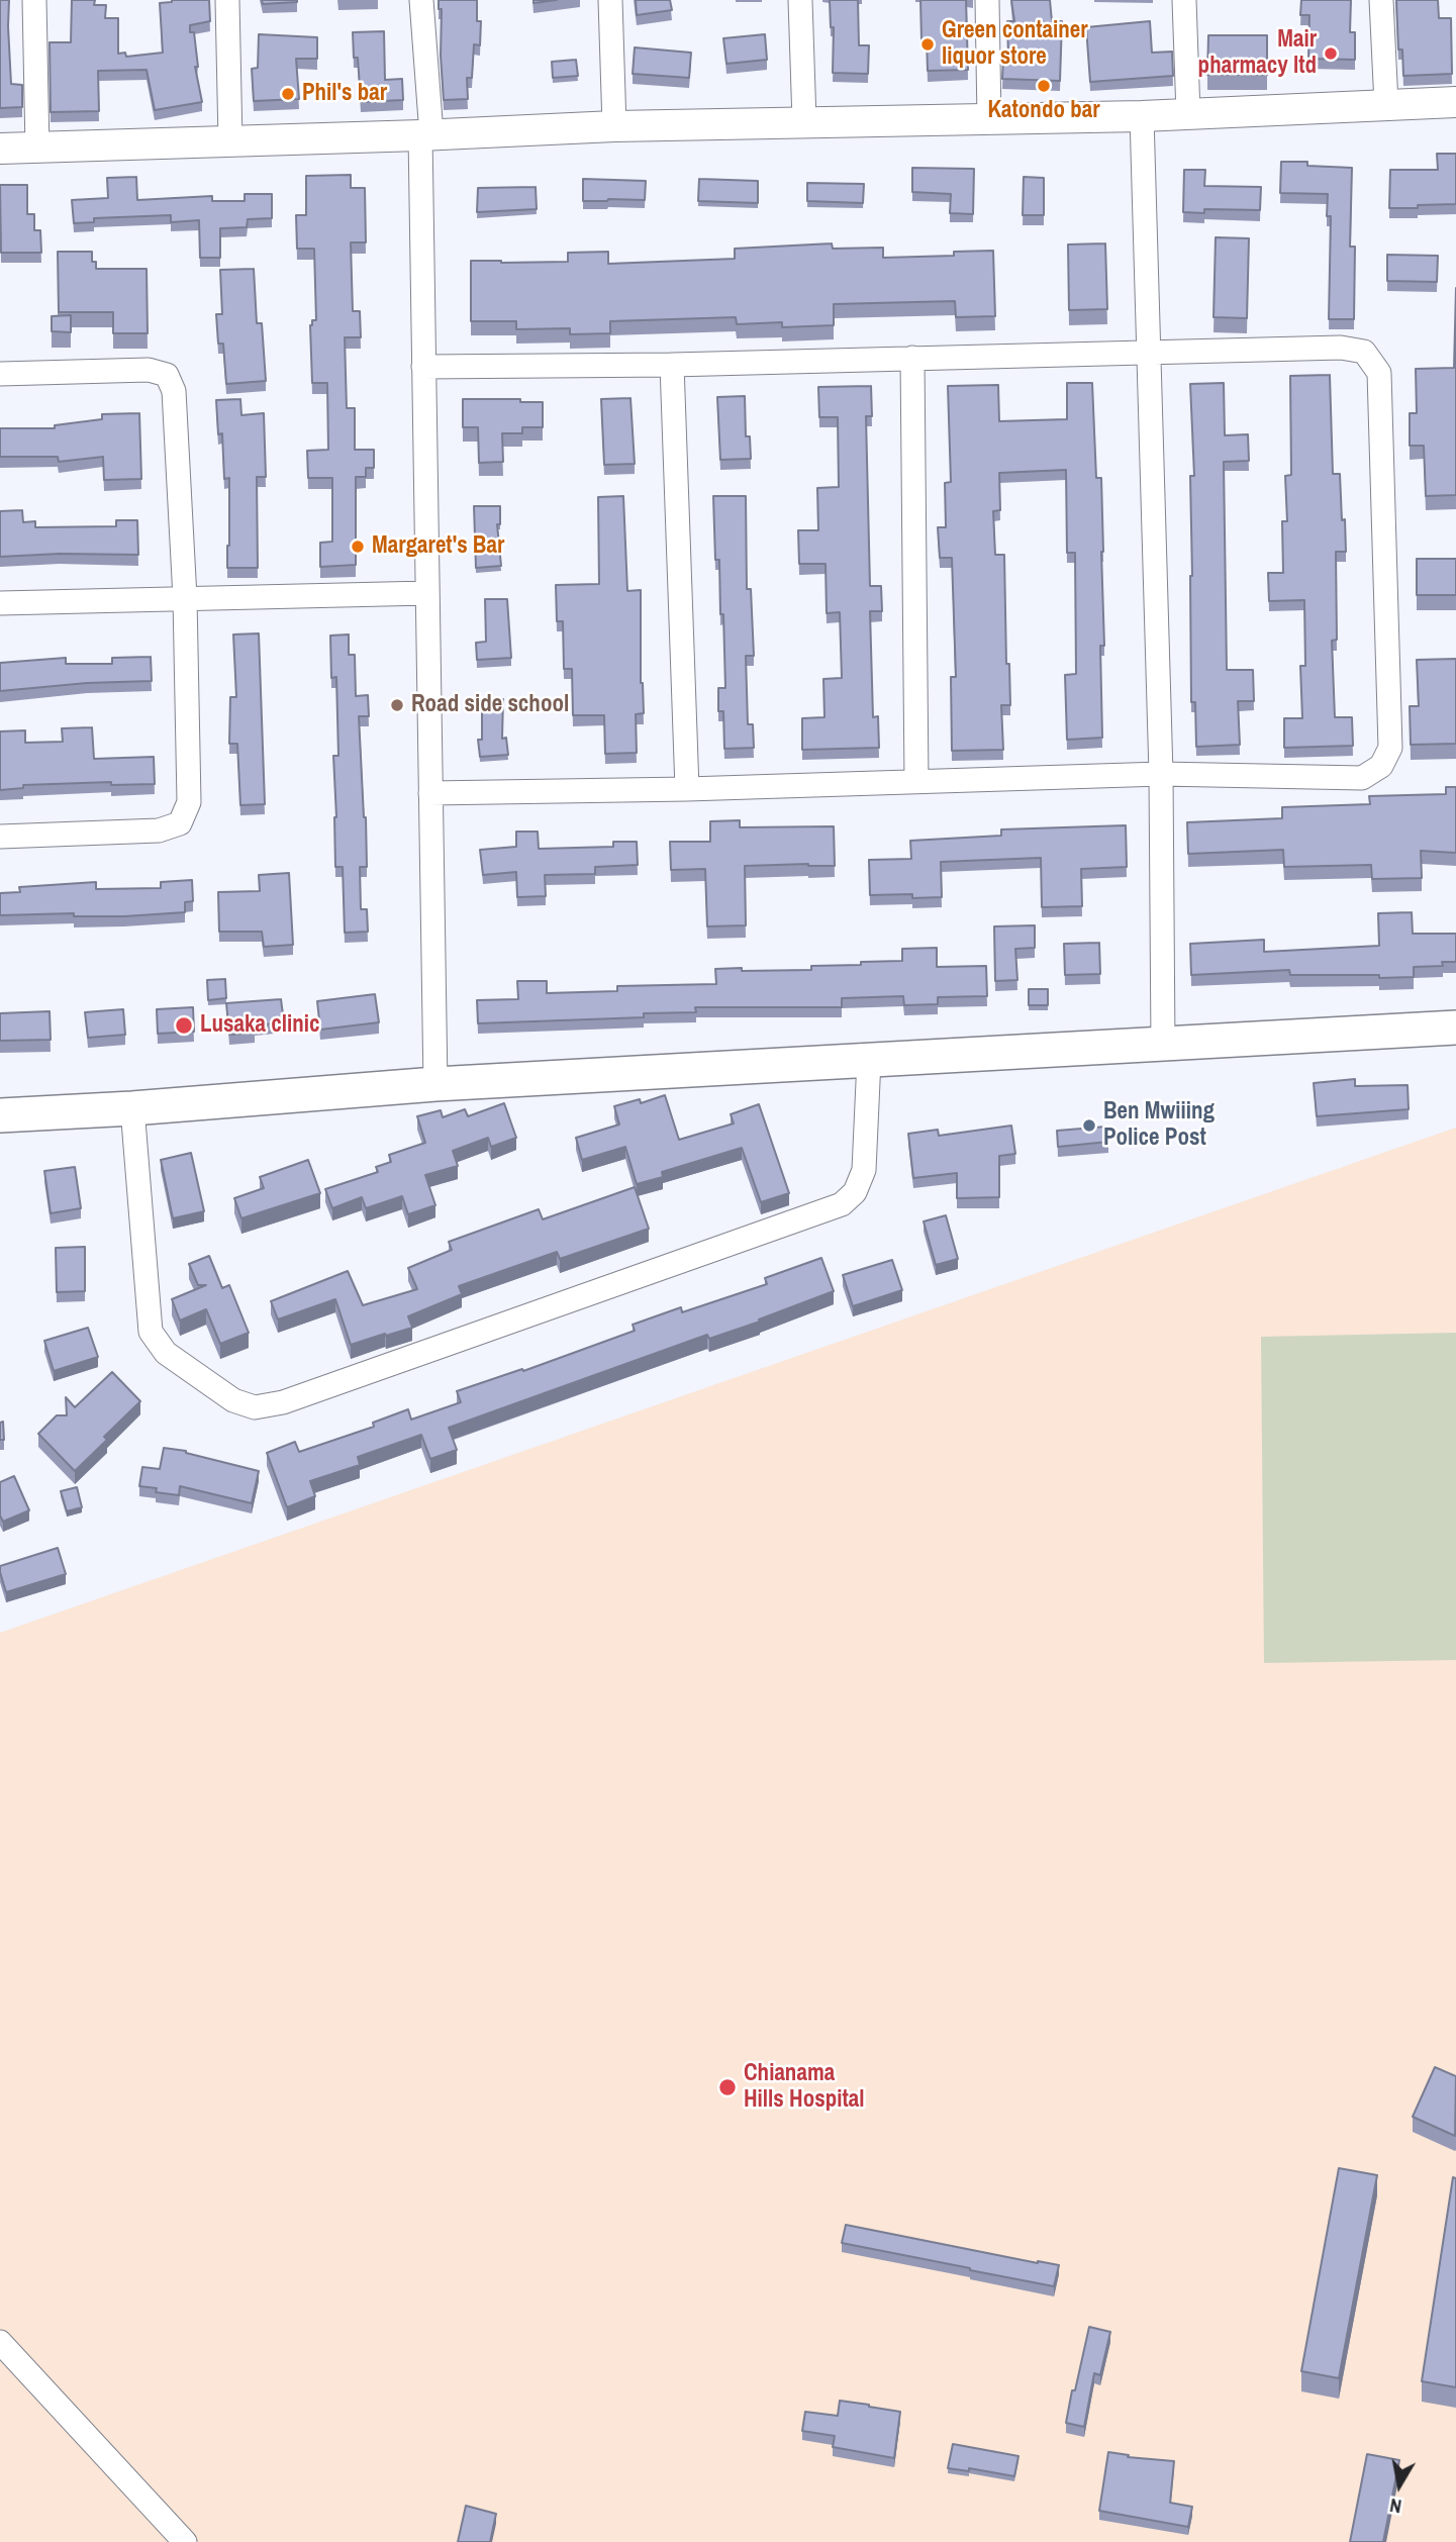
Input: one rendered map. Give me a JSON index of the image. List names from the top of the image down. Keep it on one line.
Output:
{"places":["Green container liquor store","Mair pharmacy ltd","Katondo bar","Phil's bar","Margaret's Bar","Road side school","Lusaka clinic","Ben Mwiiing Police Post","Chianama Hills Hospital"],"north":"bottom"}
